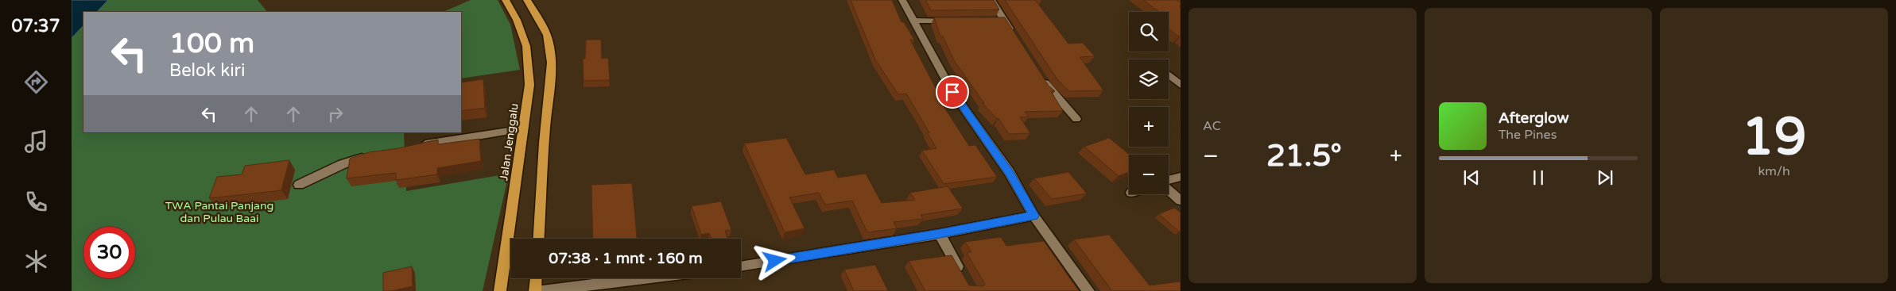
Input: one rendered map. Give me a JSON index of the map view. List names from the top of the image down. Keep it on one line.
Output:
{"streets":{"main road":["Jalan Jenggalu"]},"parks":["TWA Pantai Panjang dan Pulau Baai"],"page":{"tabs":"07:37","tile":["AC",["19","km/h"]],"map_buttons":["+","−"],"turn":["100 m","Belok kiri"],"song":["Afterglow","The Pines"],"heat":["−","21.5°","+"],"limit":"30","trip":"07:38 · 1 mnt · 160 m"}}
